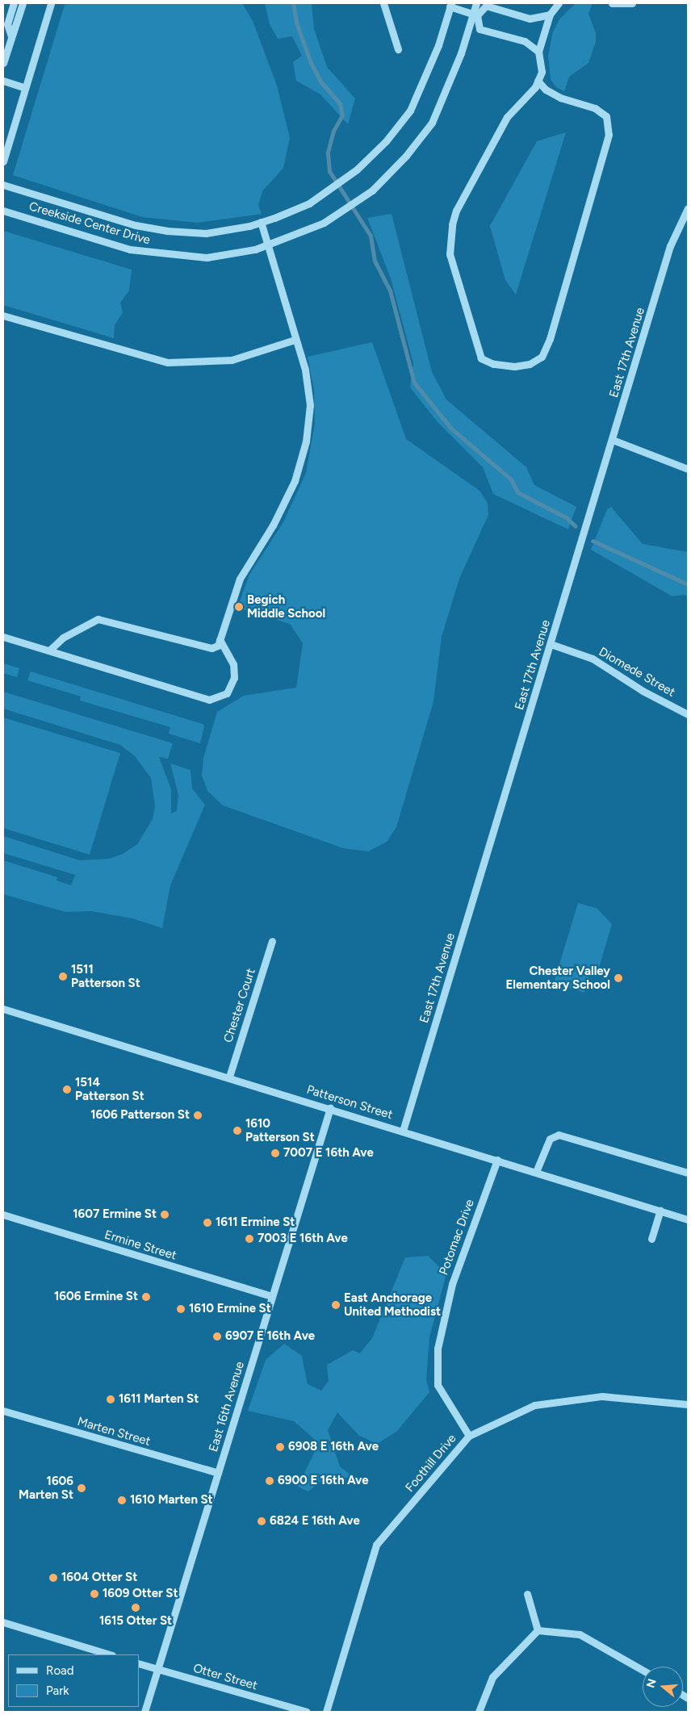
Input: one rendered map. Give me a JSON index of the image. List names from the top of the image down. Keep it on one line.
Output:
{"streets":{"street":["Creekside Center Drive","East 17th Avenue","Diomede Street","Chester Court","Patterson Street","Potomac Drive","Ermine Street","East 16th Avenue","Marten Street","Foothill Drive","Otter Street"]},"crossings":[["East 17th Avenue","Diomede Street"],["East 17th Avenue","Patterson Street"],["Chester Court","Patterson Street"],["Patterson Street","Potomac Drive"],["Patterson Street","East 16th Avenue"],["Potomac Drive","Foothill Drive"],["Ermine Street","East 16th Avenue"],["East 16th Avenue","Marten Street"],["East 16th Avenue","Otter Street"]],"places":["Begich Middle School","1511 Patterson St","Chester Valley Elementary School","1514 Patterson St","1606 Patterson St","1610 Patterson St","7007 E 16th Ave","1607 Ermine St","1611 Ermine St","7003 E 16th Ave","1606 Ermine St","East Anchorage United Methodist","1610 Ermine St","6907 E 16th Ave","1611 Marten St","6908 E 16th Ave","6900 E 16th Ave","1606 Marten St","1610 Marten St","6824 E 16th Ave","1604 Otter St","1609 Otter St","1615 Otter St"],"legend":["Road","Park"],"north":"left"}
